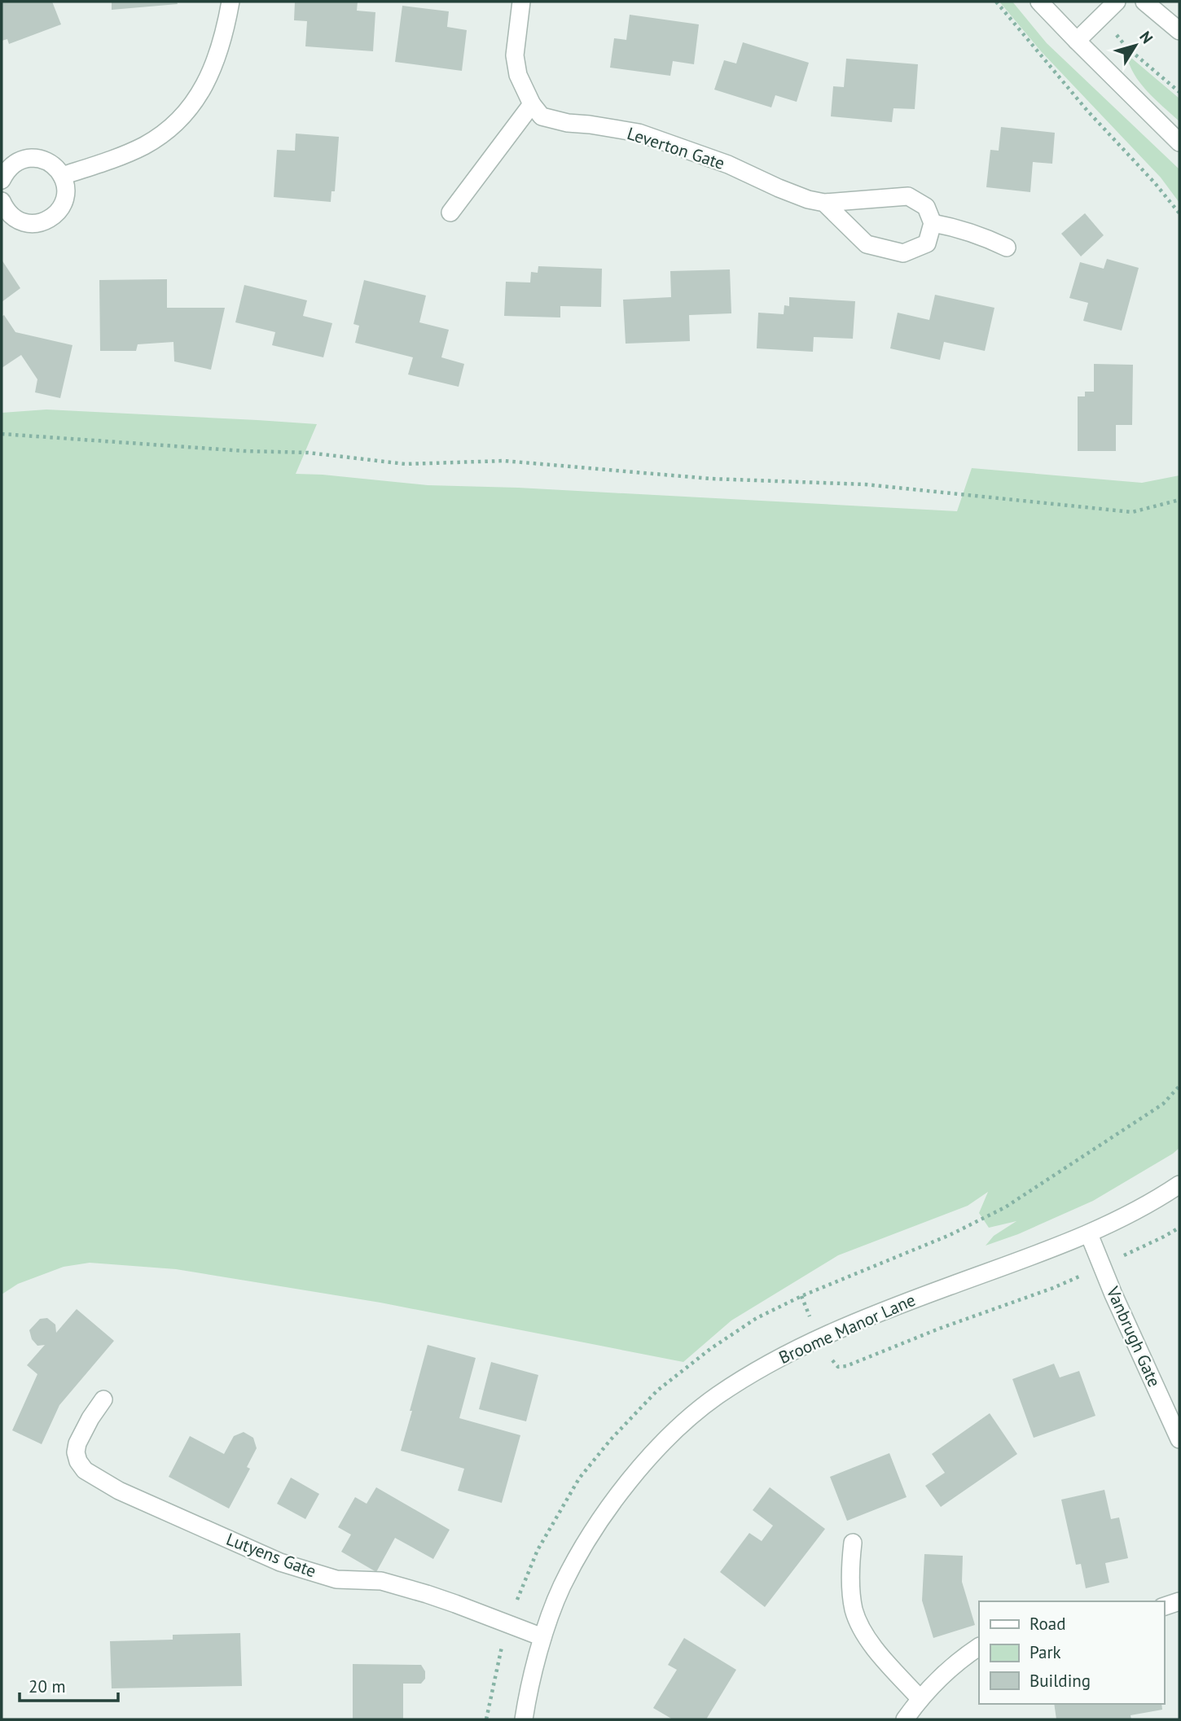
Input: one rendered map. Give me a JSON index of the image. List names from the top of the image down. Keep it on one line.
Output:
{"streets":{"street":["Leverton Gate","Broome Manor Lane","Vanbrugh Gate","Lutyens Gate"]},"crossings":[["Broome Manor Lane","Vanbrugh Gate"],["Broome Manor Lane","Lutyens Gate"]],"legend":["Road","Park","Building"],"scale_bar":"20 m","north":"top right"}
